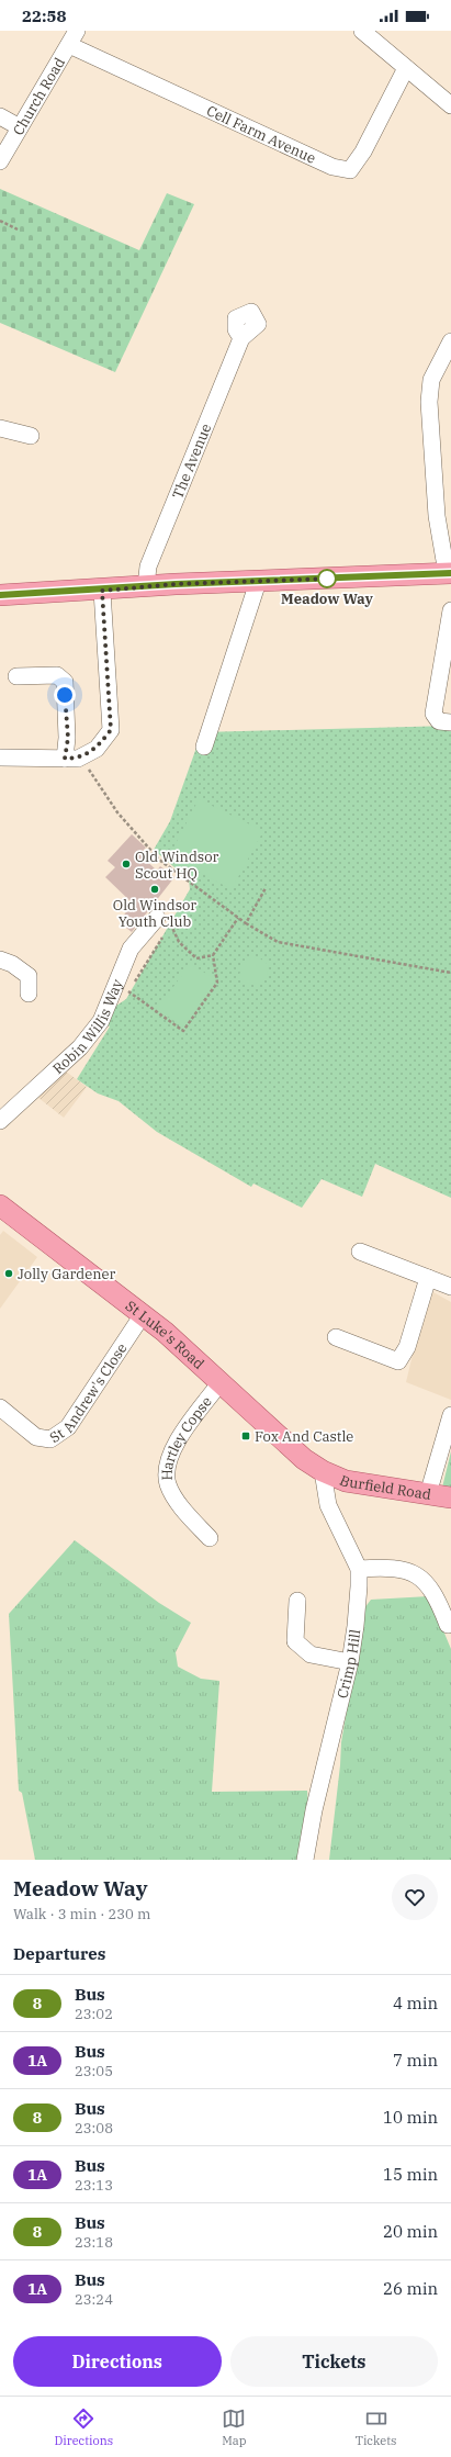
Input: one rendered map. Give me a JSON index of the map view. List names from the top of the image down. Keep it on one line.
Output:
{"streets":{"main road":["St Luke's Road","Burfield Road"],"street":["Church Road","Cell Farm Avenue","The Avenue","Robin Willis Way","St Andrew's Close","Hartley Copse","Crimp Hill"]},"crossings":[["Church Road","Cell Farm Avenue"],["St Luke's Road","St Andrew's Close"],["St Luke's Road","Hartley Copse"],["St Luke's Road","Burfield Road"],["St Luke's Road","Crimp Hill"],["Burfield Road","Crimp Hill"]],"places":{"other":["Meadow Way","Old Windsor Scout HQ","Old Windsor Youth Club","Jolly Gardener"],"transit":["Fox And Castle"]},"lines":["bus line 8"],"page":{"status":"22:58","heading":[["Meadow Way","Walk · 3 min · 230 m"],"Departures"],"list":[{"mark":"8","name":"Bus","note":"23:02","value":"4 min"},{"mark":"1A","name":"Bus","note":"23:05","value":"7 min"},{"mark":"8","name":"Bus","note":"23:08","value":"10 min"},{"mark":"1A","name":"Bus","note":"23:13","value":"15 min"},{"mark":"8","name":"Bus","note":"23:18","value":"20 min"},{"mark":"1A","name":"Bus","note":"23:24","value":"26 min"}],"buttons":["Directions","Tickets"],"tabs":["Directions","Map","Tickets"]}}
